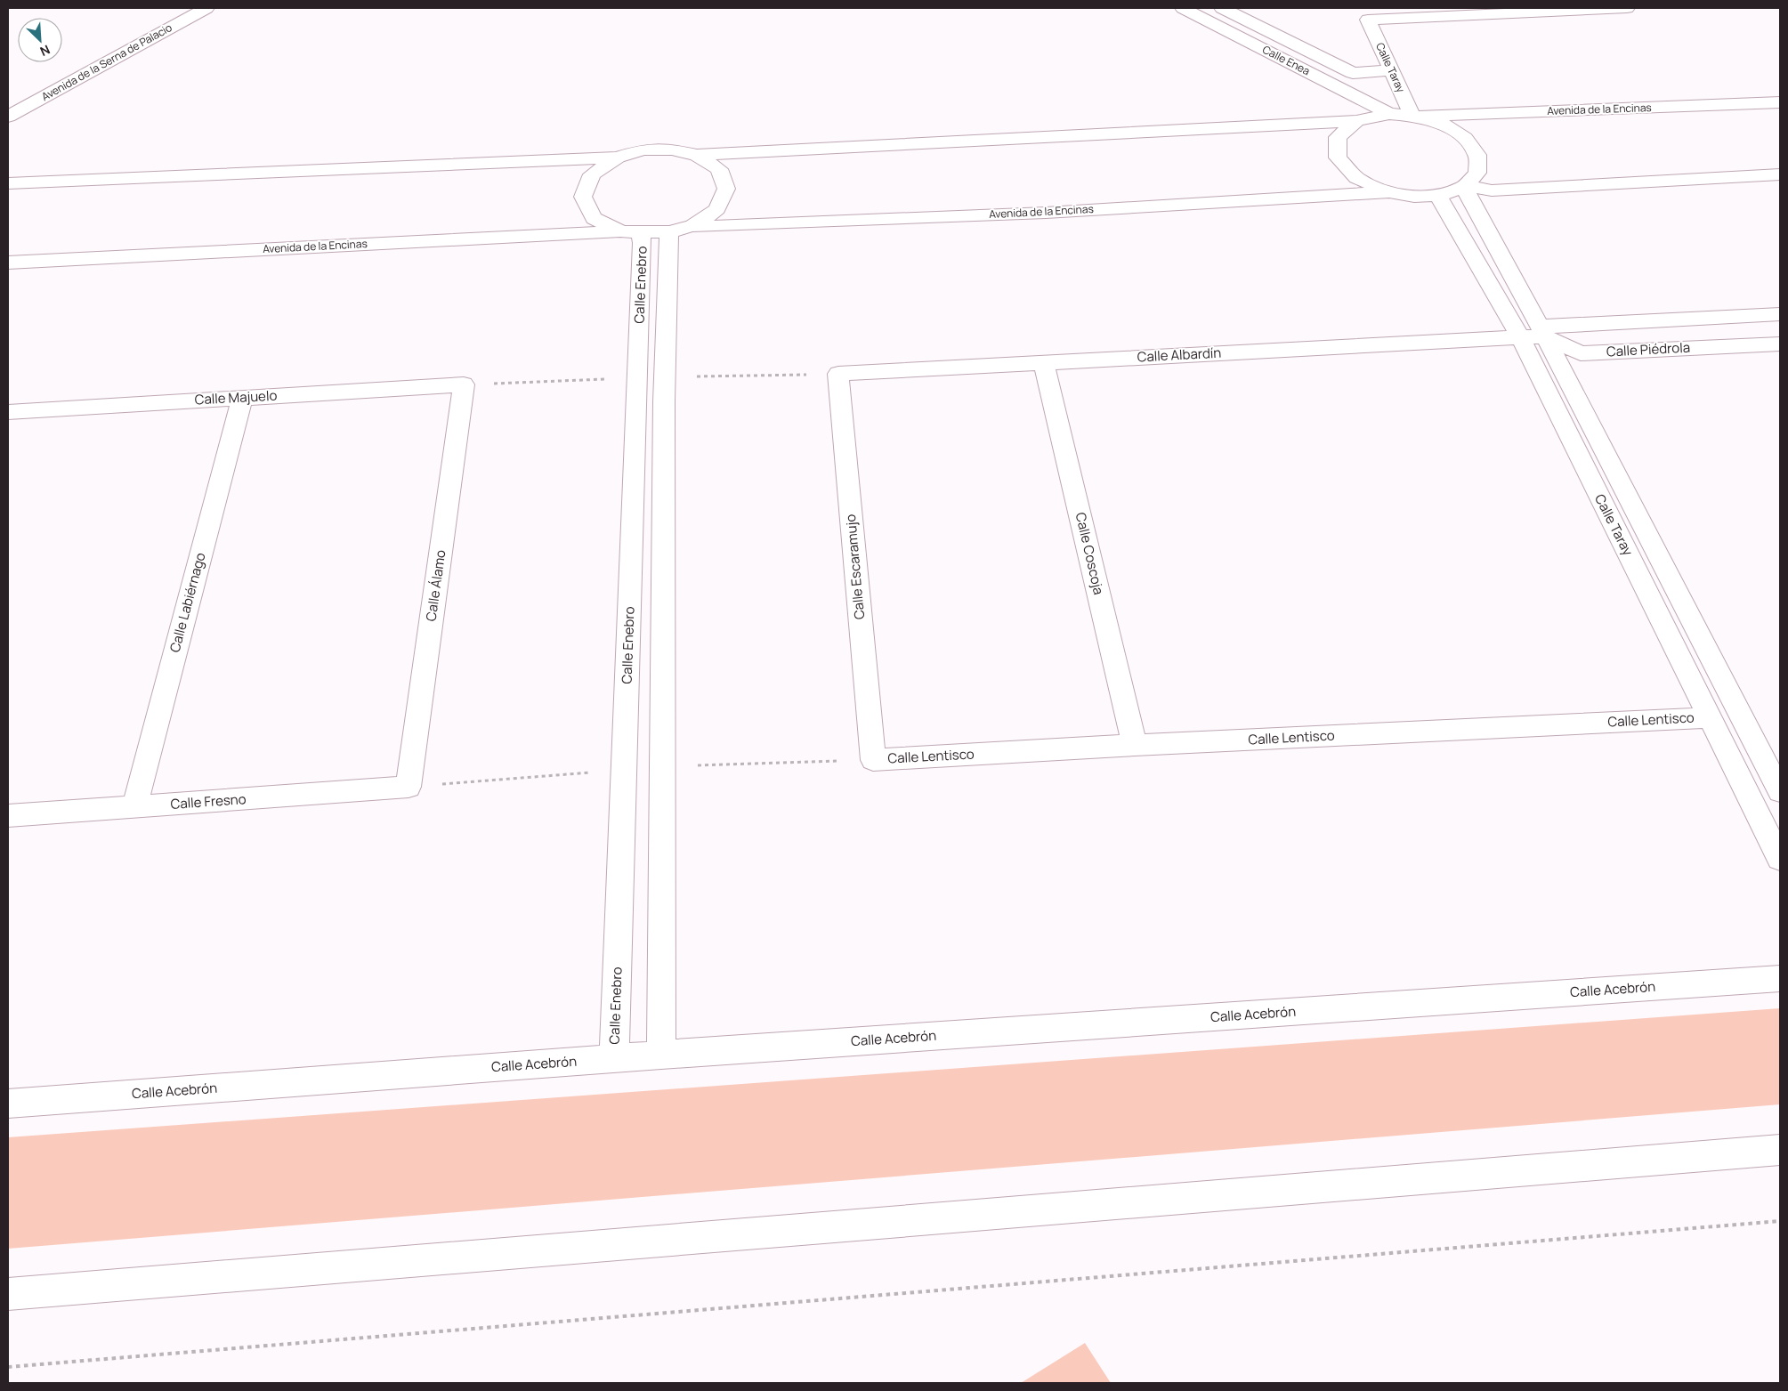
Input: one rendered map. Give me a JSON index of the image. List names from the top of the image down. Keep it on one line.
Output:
{"streets":{"street":["Calle Enea","Avenida de la Serna de Palacio","Calle Taray","Avenida de la Encinas","Calle Enebro","Calle Piédrola","Calle Albardín","Calle Majuelo","Calle Coscoja","Calle Escaramujo","Calle Álamo","Calle Labiérnago","Calle Lentisco","Calle Fresno","Calle Acebrón"]},"crossings":[["Calle Enea","Calle Taray"],["Calle Enea","Avenida de la Encinas"],["Calle Taray","Avenida de la Encinas"],["Calle Taray","Calle Piédrola"],["Calle Taray","Calle Albardín"],["Calle Taray","Calle Lentisco"],["Avenida de la Encinas","Calle Enebro"],["Calle Enebro","Calle Acebrón"],["Calle Piédrola","Calle Albardín"],["Calle Albardín","Calle Coscoja"],["Calle Albardín","Calle Escaramujo"],["Calle Majuelo","Calle Álamo"],["Calle Majuelo","Calle Labiérnago"],["Calle Coscoja","Calle Lentisco"],["Calle Escaramujo","Calle Lentisco"],["Calle Álamo","Calle Fresno"],["Calle Labiérnago","Calle Fresno"]],"north":"bottom right"}
